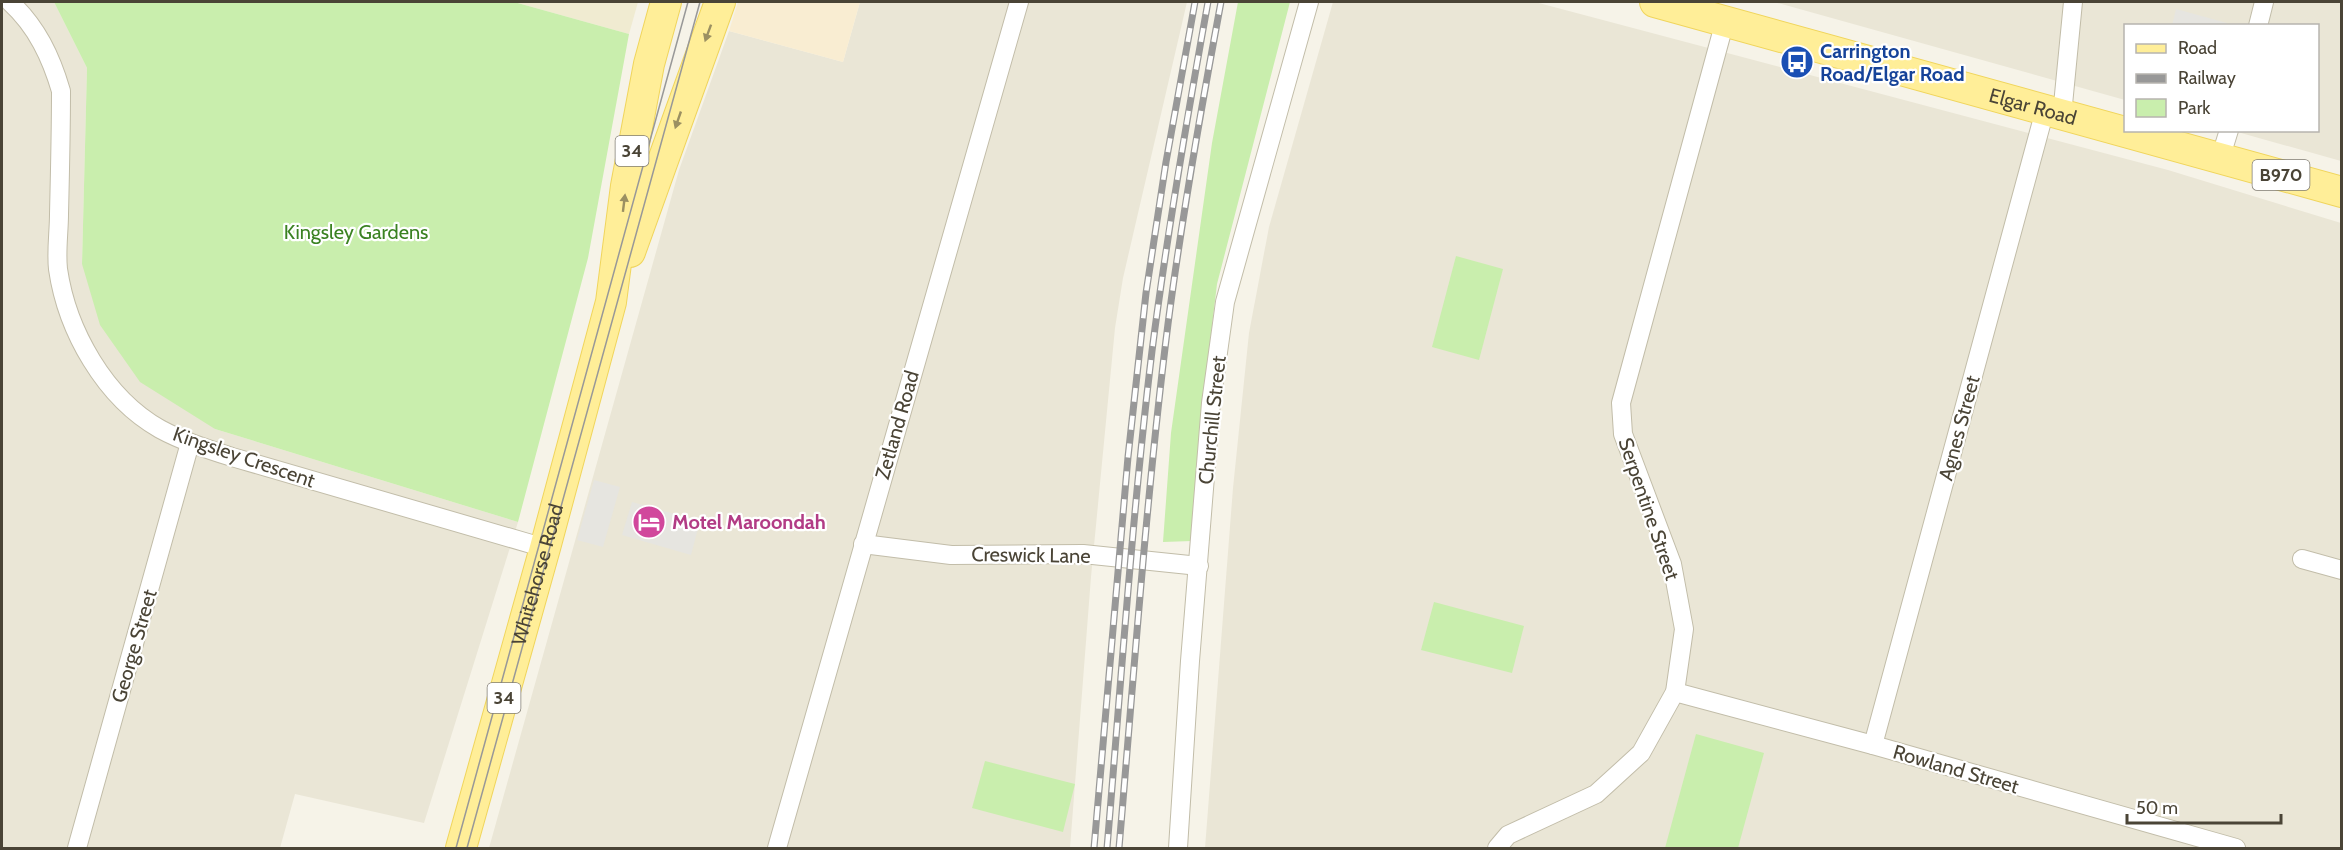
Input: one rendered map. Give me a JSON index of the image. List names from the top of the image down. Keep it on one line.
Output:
{"streets":{"main road":["Elgar Road","34","B970","Whitehorse Road"],"street":["Churchill Street","Zetland Road","Agnes Street","Kingsley Crescent","Serpentine Street","Creswick Lane","George Street","Rowland Street"]},"crossings":[["Elgar Road","Agnes Street"],["Elgar Road","Serpentine Street"],["Churchill Street","Creswick Lane"],["Zetland Road","Creswick Lane"],["Agnes Street","Rowland Street"],["Kingsley Crescent","Whitehorse Road"],["Kingsley Crescent","George Street"],["Serpentine Street","Rowland Street"]],"parks":["Kingsley Gardens"],"places":{"bus stop":["Carrington Road/Elgar Road"],"hotel":["Motel Maroondah"]},"legend":["Road","Railway","Park"],"scale_bar":"50 m"}
